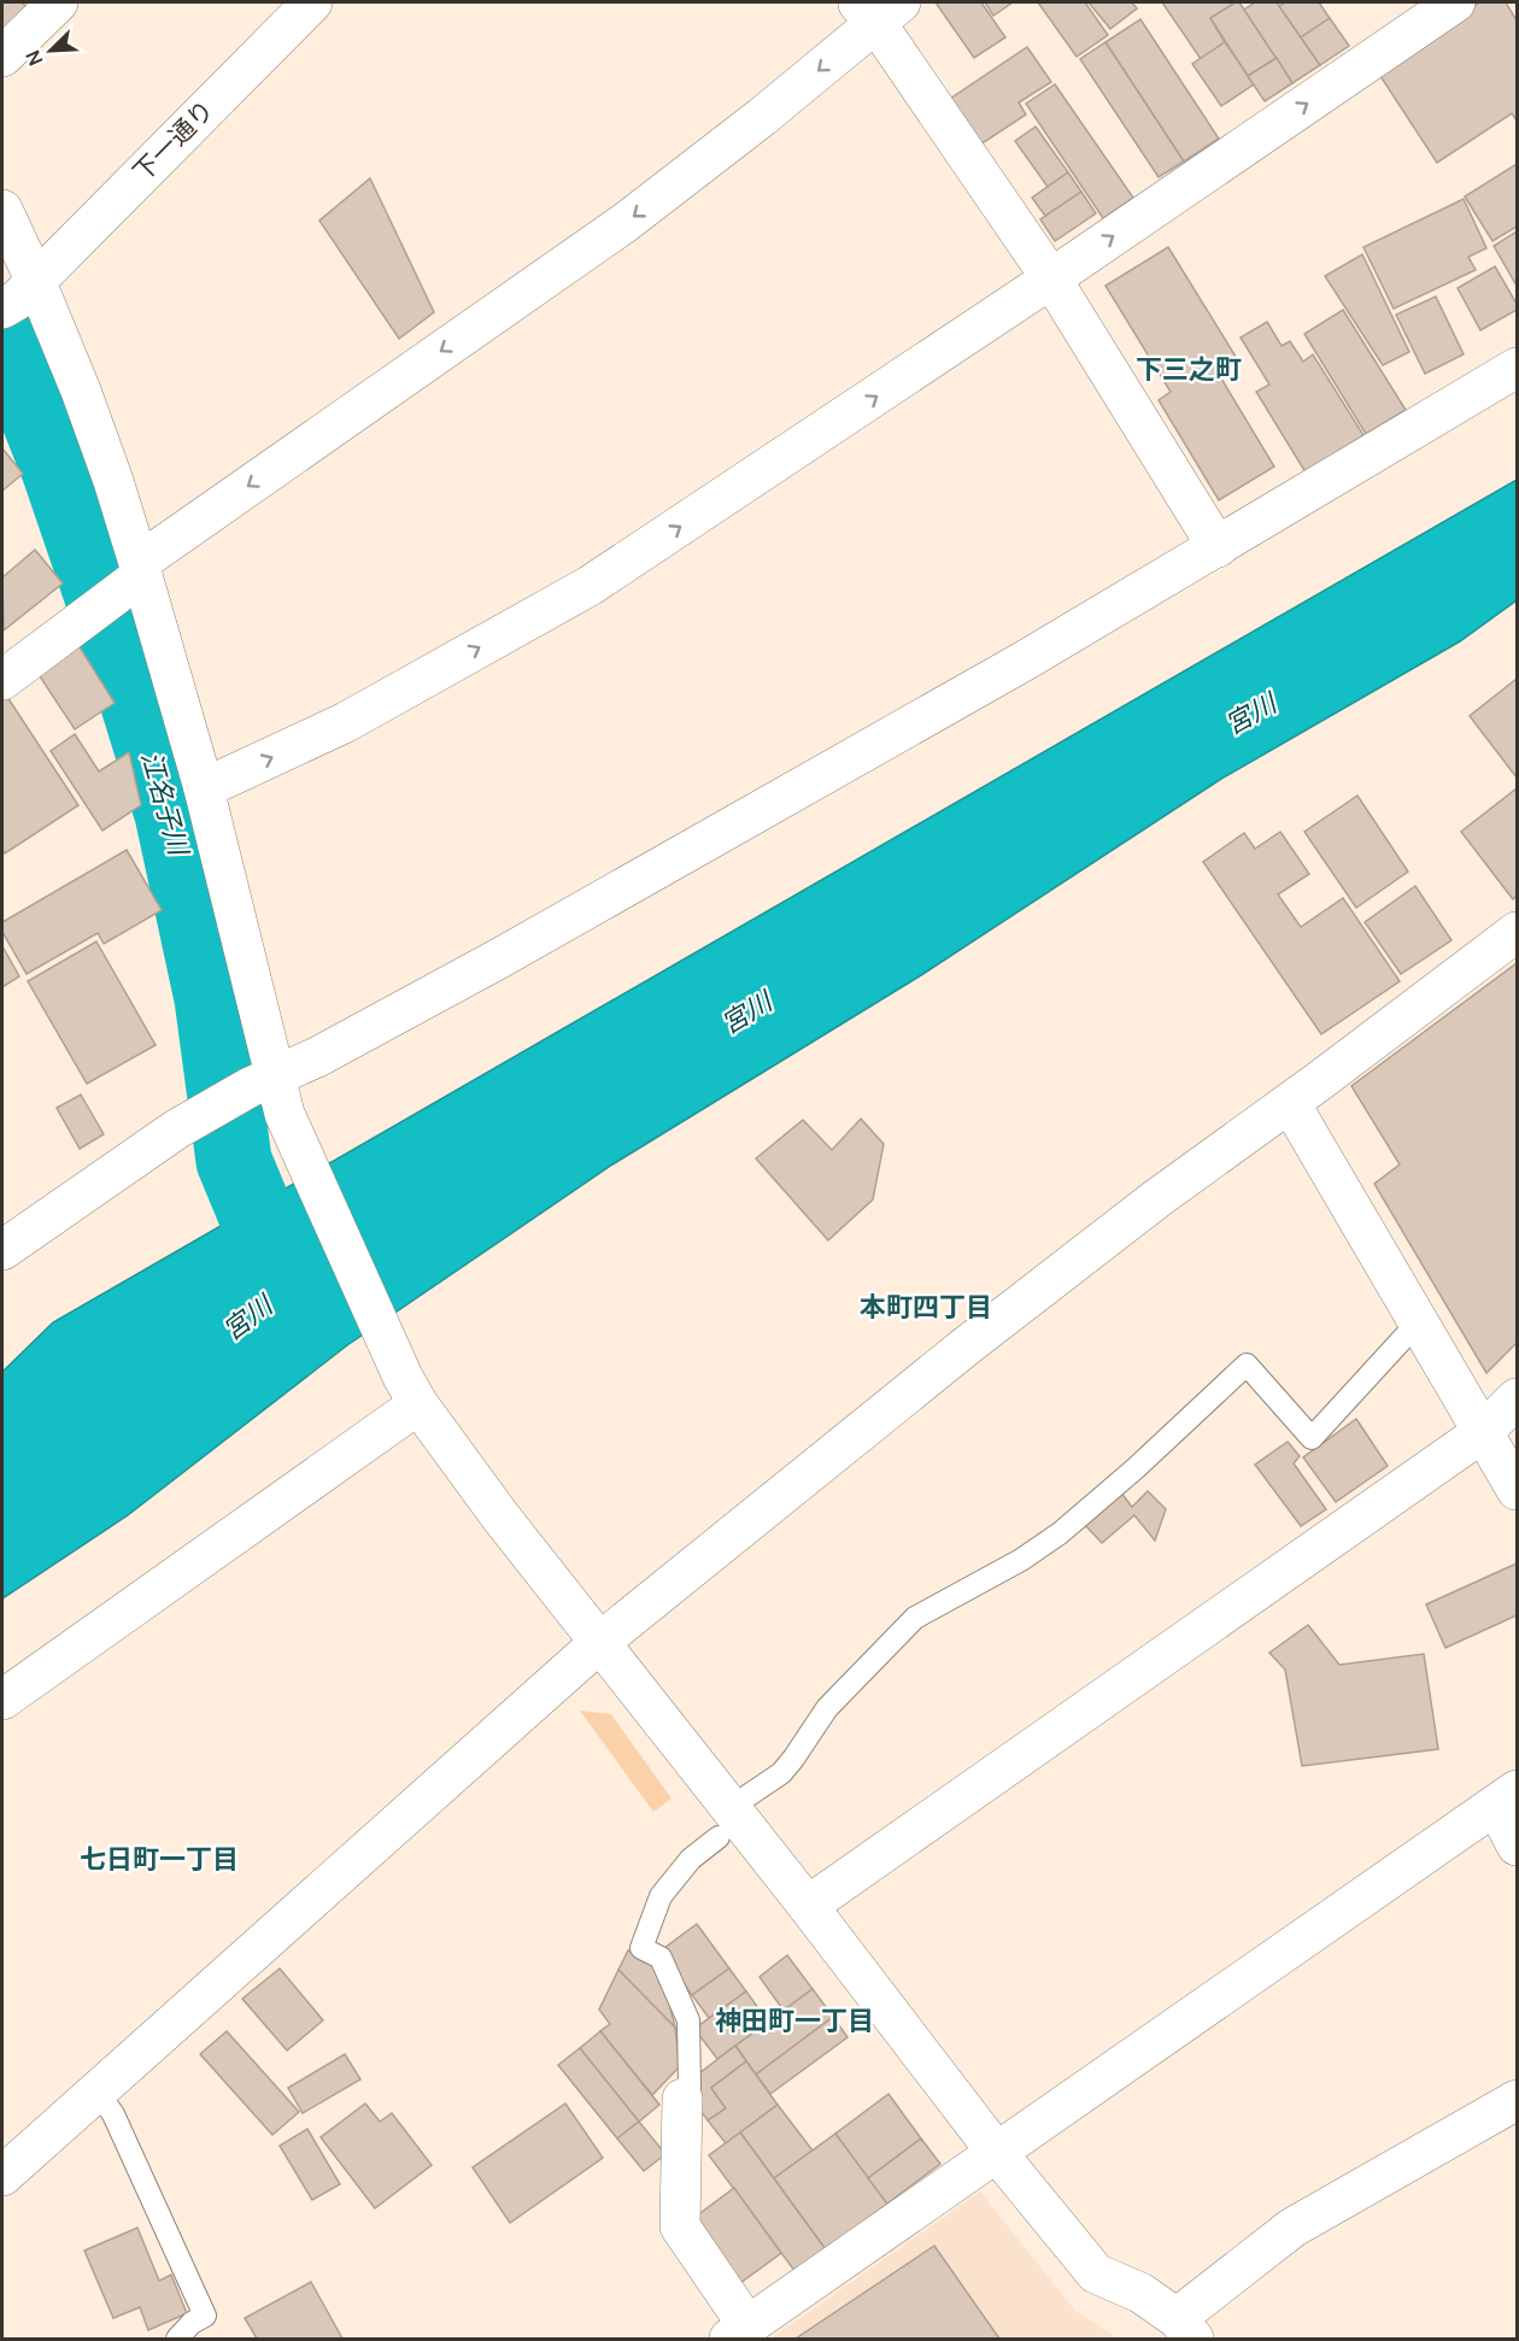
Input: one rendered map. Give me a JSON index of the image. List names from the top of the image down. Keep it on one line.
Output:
{"streets":{"street":["下一通り"]},"districts":["下三之町","本町四丁目","七日町一丁目","神田町一丁目"],"water":["宮川","江名子川"],"north":"bottom left"}
